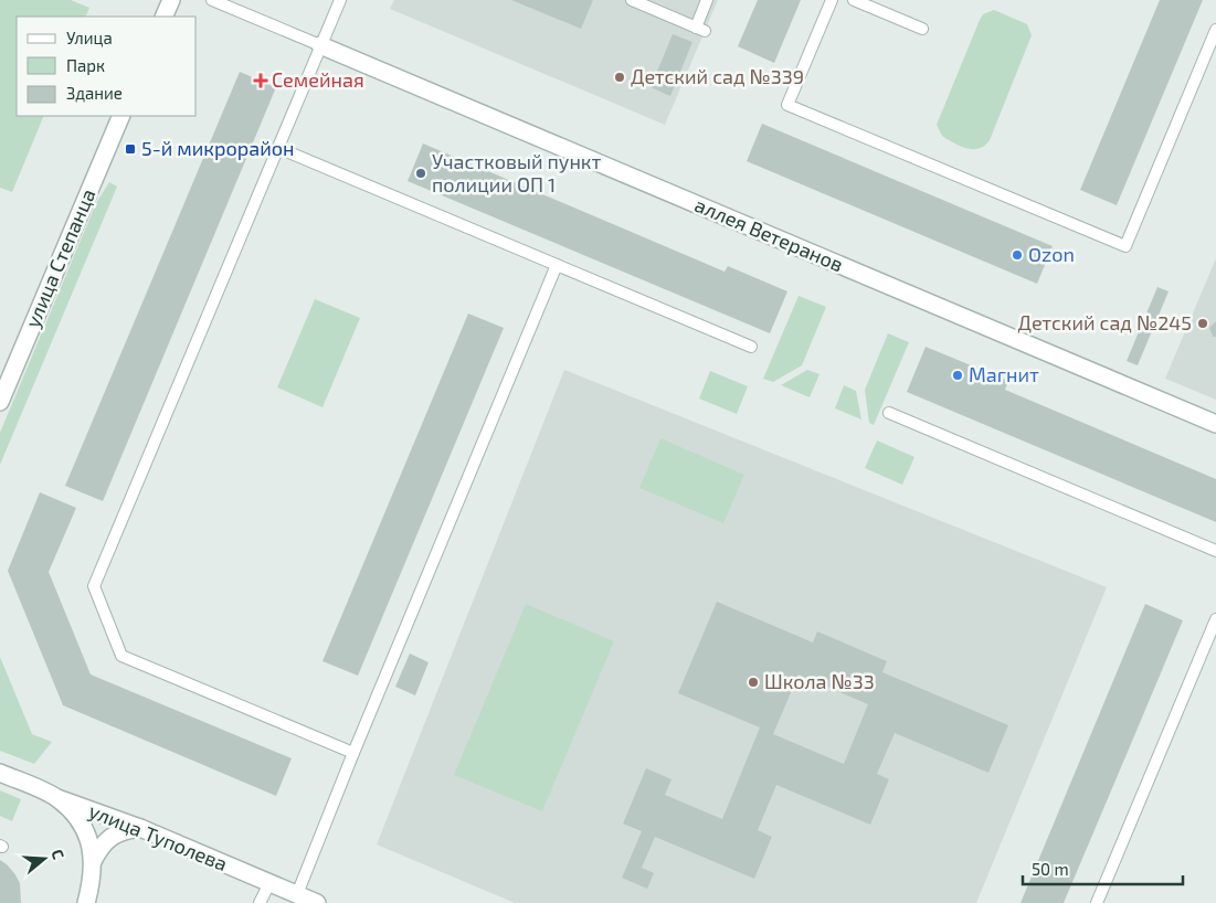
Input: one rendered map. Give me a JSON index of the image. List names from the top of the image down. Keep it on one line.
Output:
{"streets":{"street":["аллея Ветеранов","улица Степанца","улица Туполева"]},"places":{"other":["Детский сад №339","Участковый пункт полиции ОП 1","Ozon","Детский сад №245","Магнит","Школа №33"],"health":["Семейная"],"transit":["5-й микрорайон"]},"legend":["Улица","Парк","Здание"],"scale_bar":"50 m","north":"right"}
